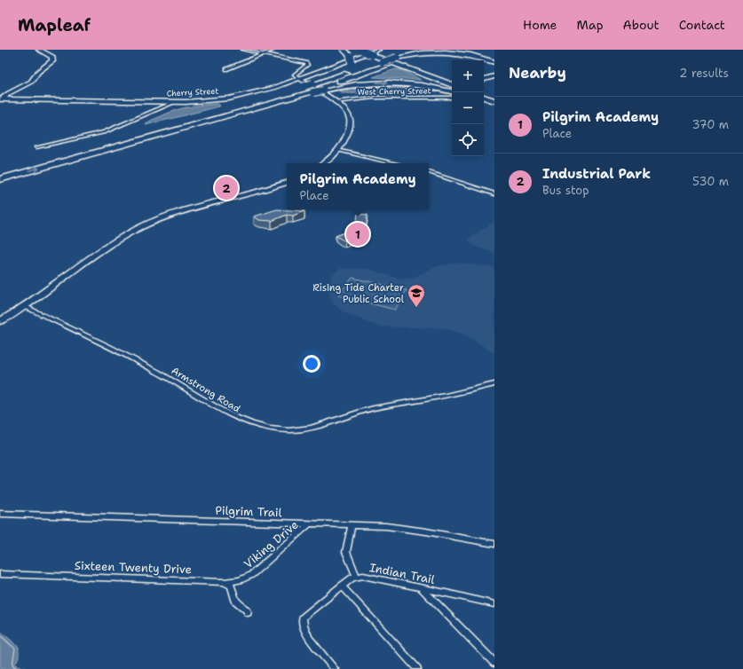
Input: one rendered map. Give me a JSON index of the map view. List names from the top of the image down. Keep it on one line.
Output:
{"streets":{"street":["West Cherry Street","Cherry Street","Armstrong Road","Pilgrim Trail","Viking Drive","Sixteen Twenty Drive","Indian Trail"]},"crossings":[["Pilgrim Trail","Viking Drive"],["Viking Drive","Sixteen Twenty Drive"]],"places":{"school or university":["Rising Tide Charter Public School"]},"page":{"header":"Mapleaf","nav":["Home","Map","About","Contact"],"heading":["Nearby","2 results"],"map_buttons":["+","−"],"list":[{"mark":"1","name":"Pilgrim Academy","note":"Place","value":"370 m"},{"mark":"2","name":"Industrial Park","note":"Bus stop","value":"530 m"}],"popup":["Pilgrim Academy","Place"],"pins":["2","1"]}}
